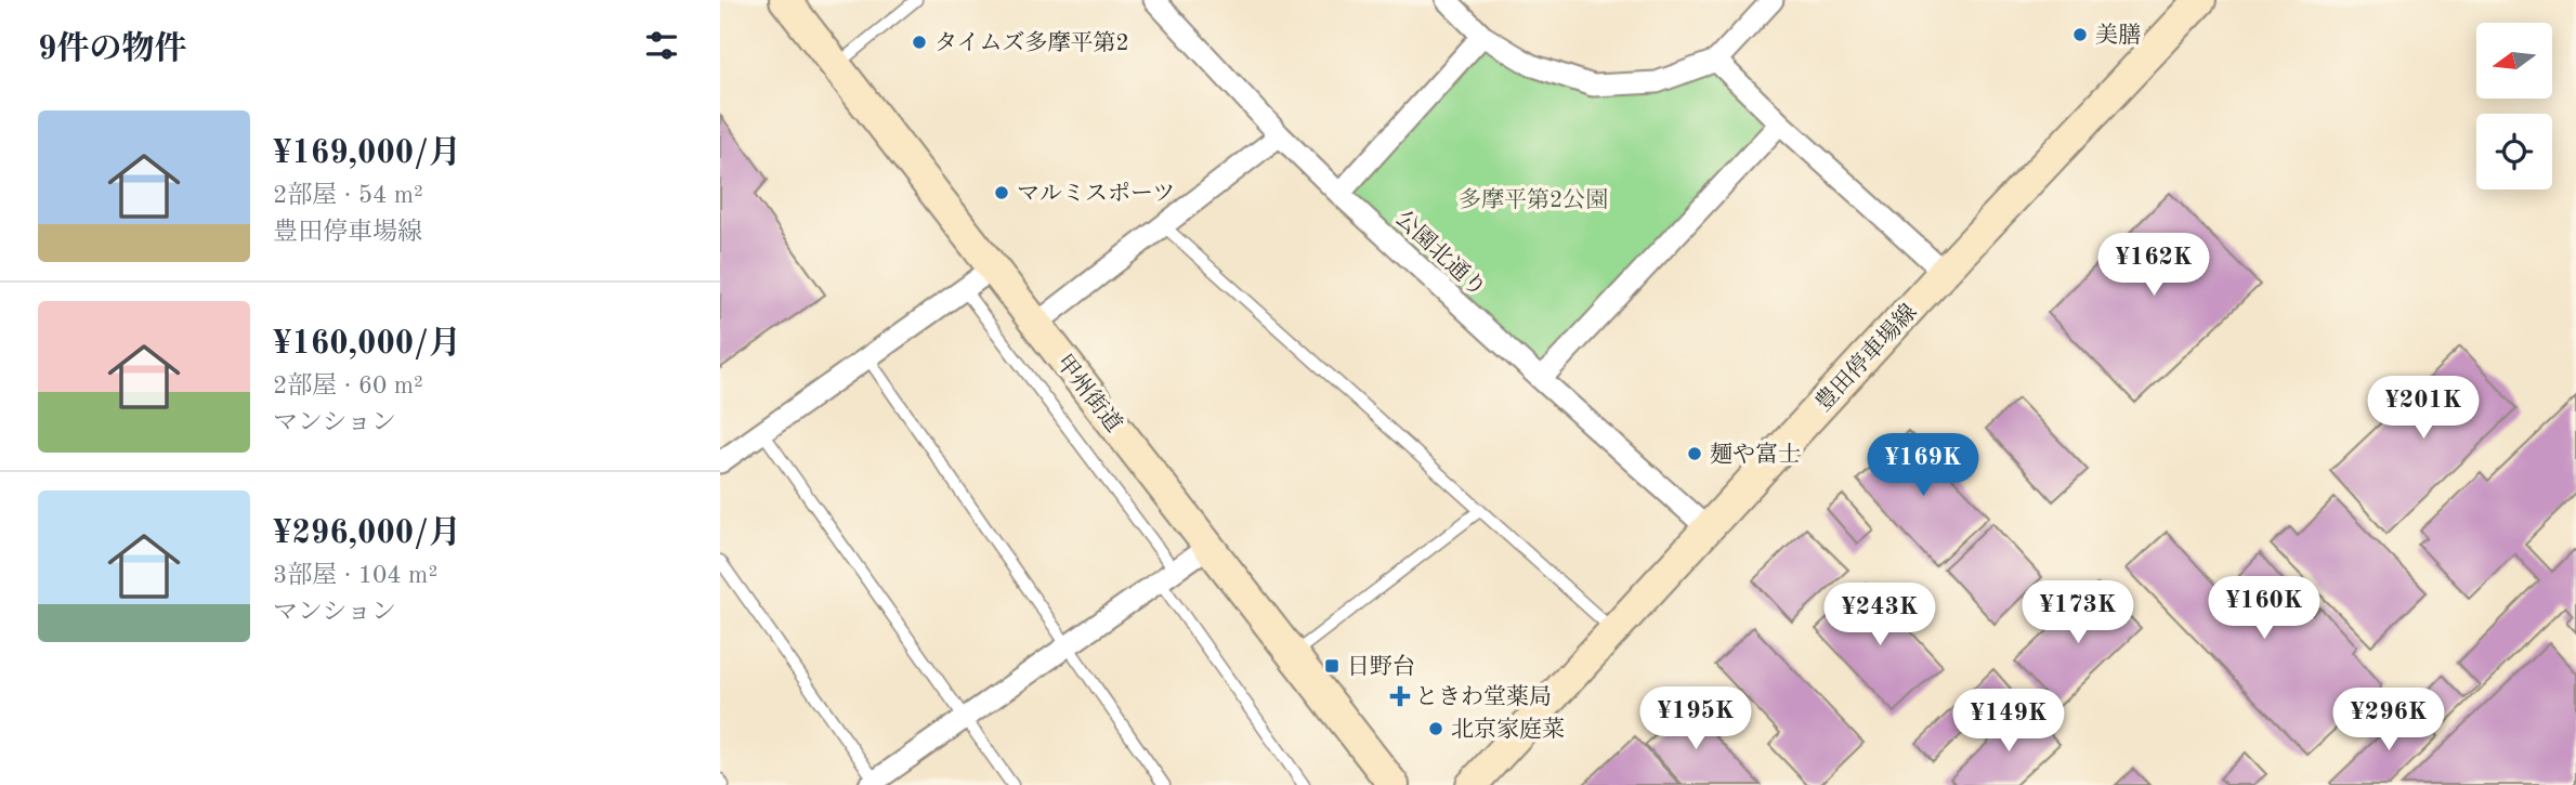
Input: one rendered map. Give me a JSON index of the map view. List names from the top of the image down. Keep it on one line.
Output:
{"streets":{"main road":["豊田停車場線","甲州街道"],"street":["公園北通り"]},"crossings":[["公園北通り","豊田停車場線"]],"parks":["多摩平第2公園"],"places":{"other":["美膳","タイムズ多摩平第2","マルミスポーツ","麺や富士","北京家庭菜"],"transit":["日野台"],"health":["ときわ堂薬局"]},"north":"left","page":{"heading":"9件の物件","list":[{"name":"¥169,000/月","note":"2部屋 · 54 m² · 豊田停車場線"},{"name":"¥160,000/月","note":"2部屋 · 60 m² · マンション"},{"name":"¥296,000/月","note":"3部屋 · 104 m² · マンション"}],"price":["¥162K","¥201K","¥169K","¥160K","¥173K","¥243K","¥195K","¥296K","¥149K"]}}
